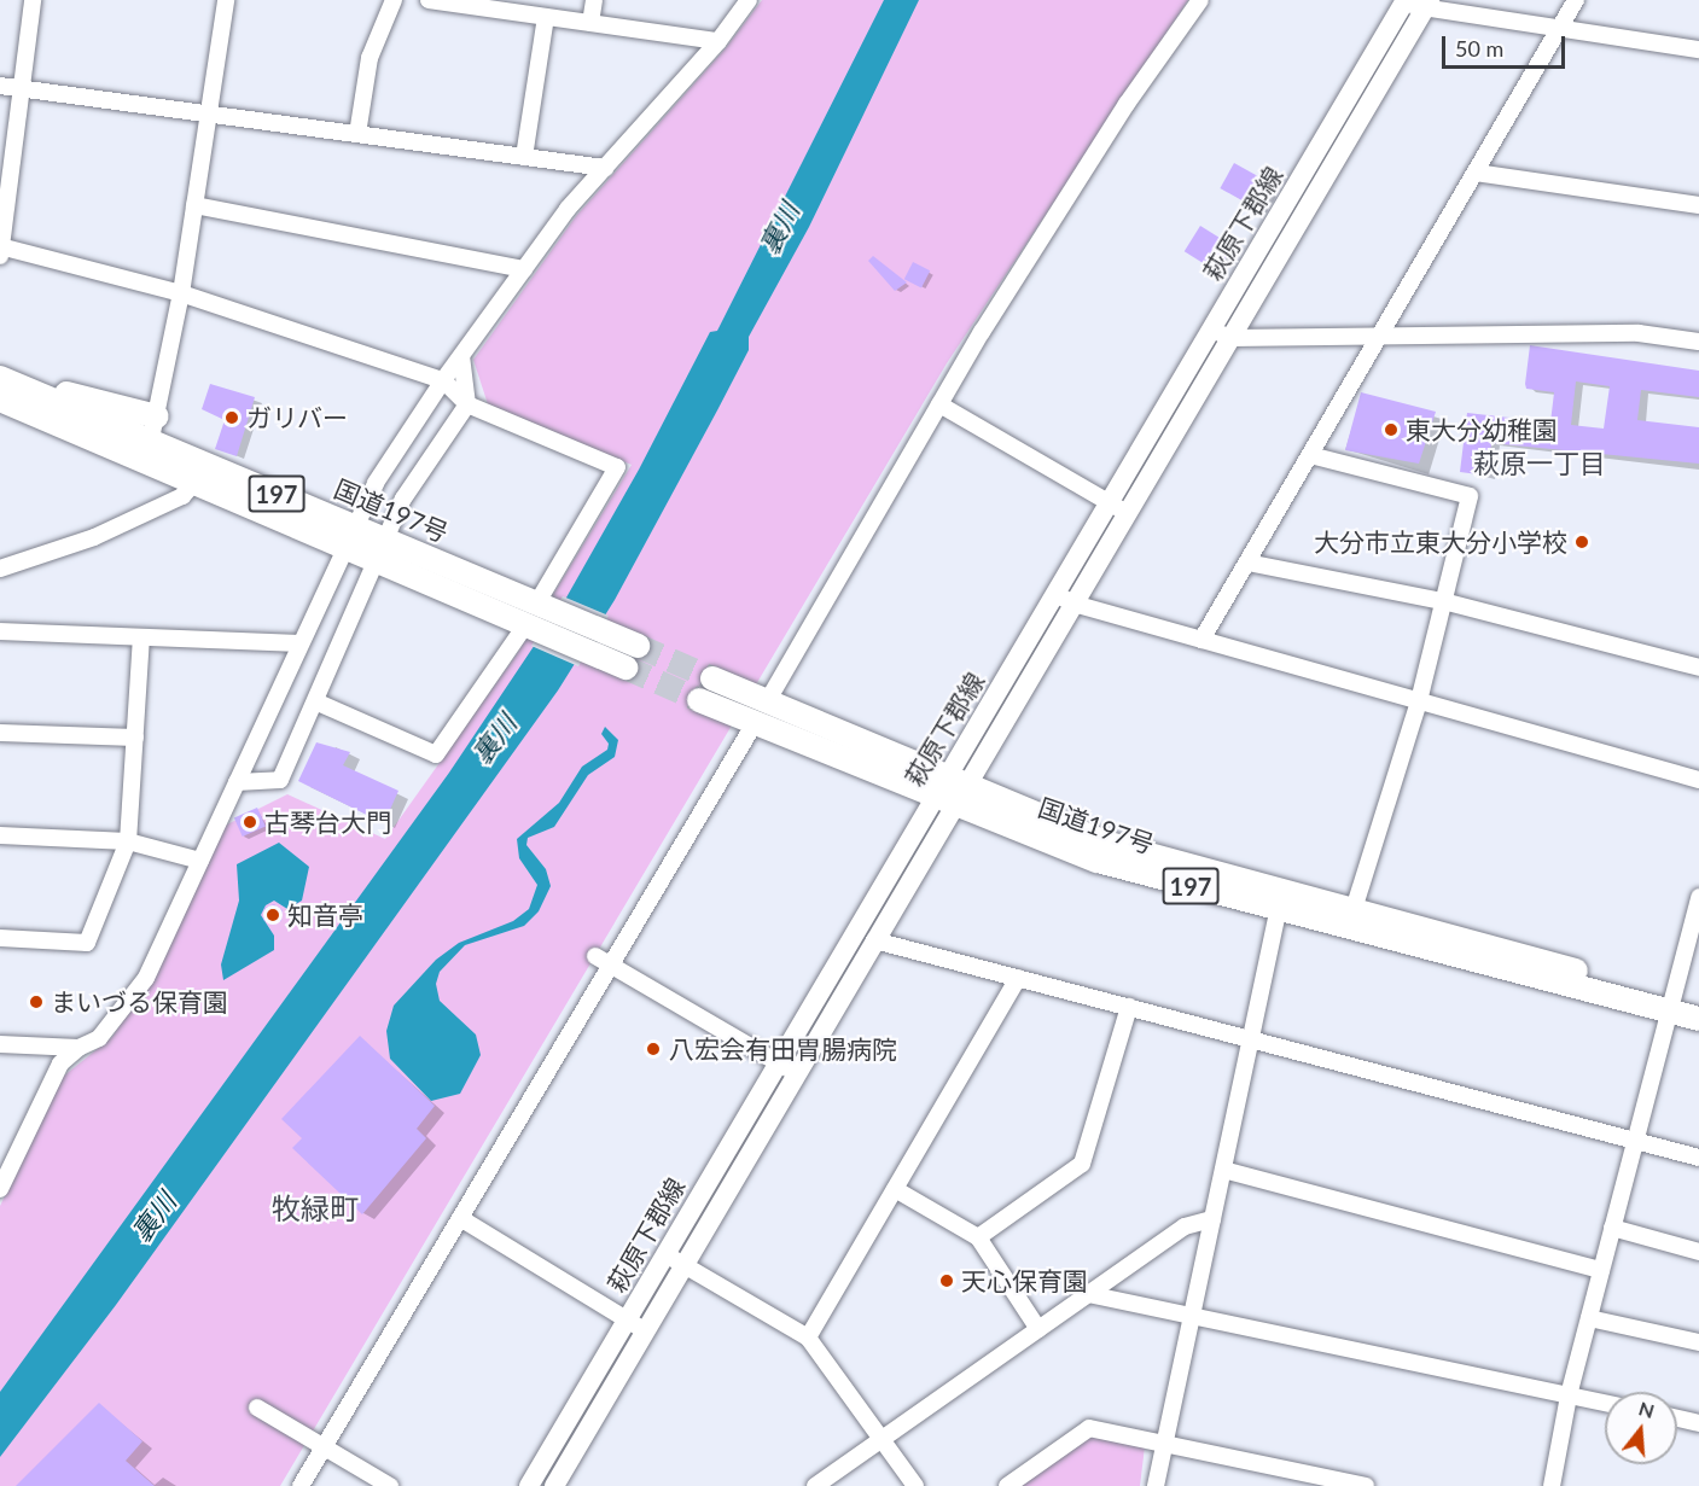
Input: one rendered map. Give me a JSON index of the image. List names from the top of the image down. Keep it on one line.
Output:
{"streets":{"highway":["197","国道197号"],"main road":["萩原下郡線"]},"crossings":[["萩原下郡線","国道197号"],["197","国道197号"]],"districts":["萩原一丁目","牧緑町"],"water":["裏川"],"places":["ガリバー","東大分幼稚園","大分市立東大分小学校","古琴台大門","知音亭","まいづる保育園","八宏会有田胃腸病院","天心保育園"],"scale_bar":"50 m","north":"top"}
